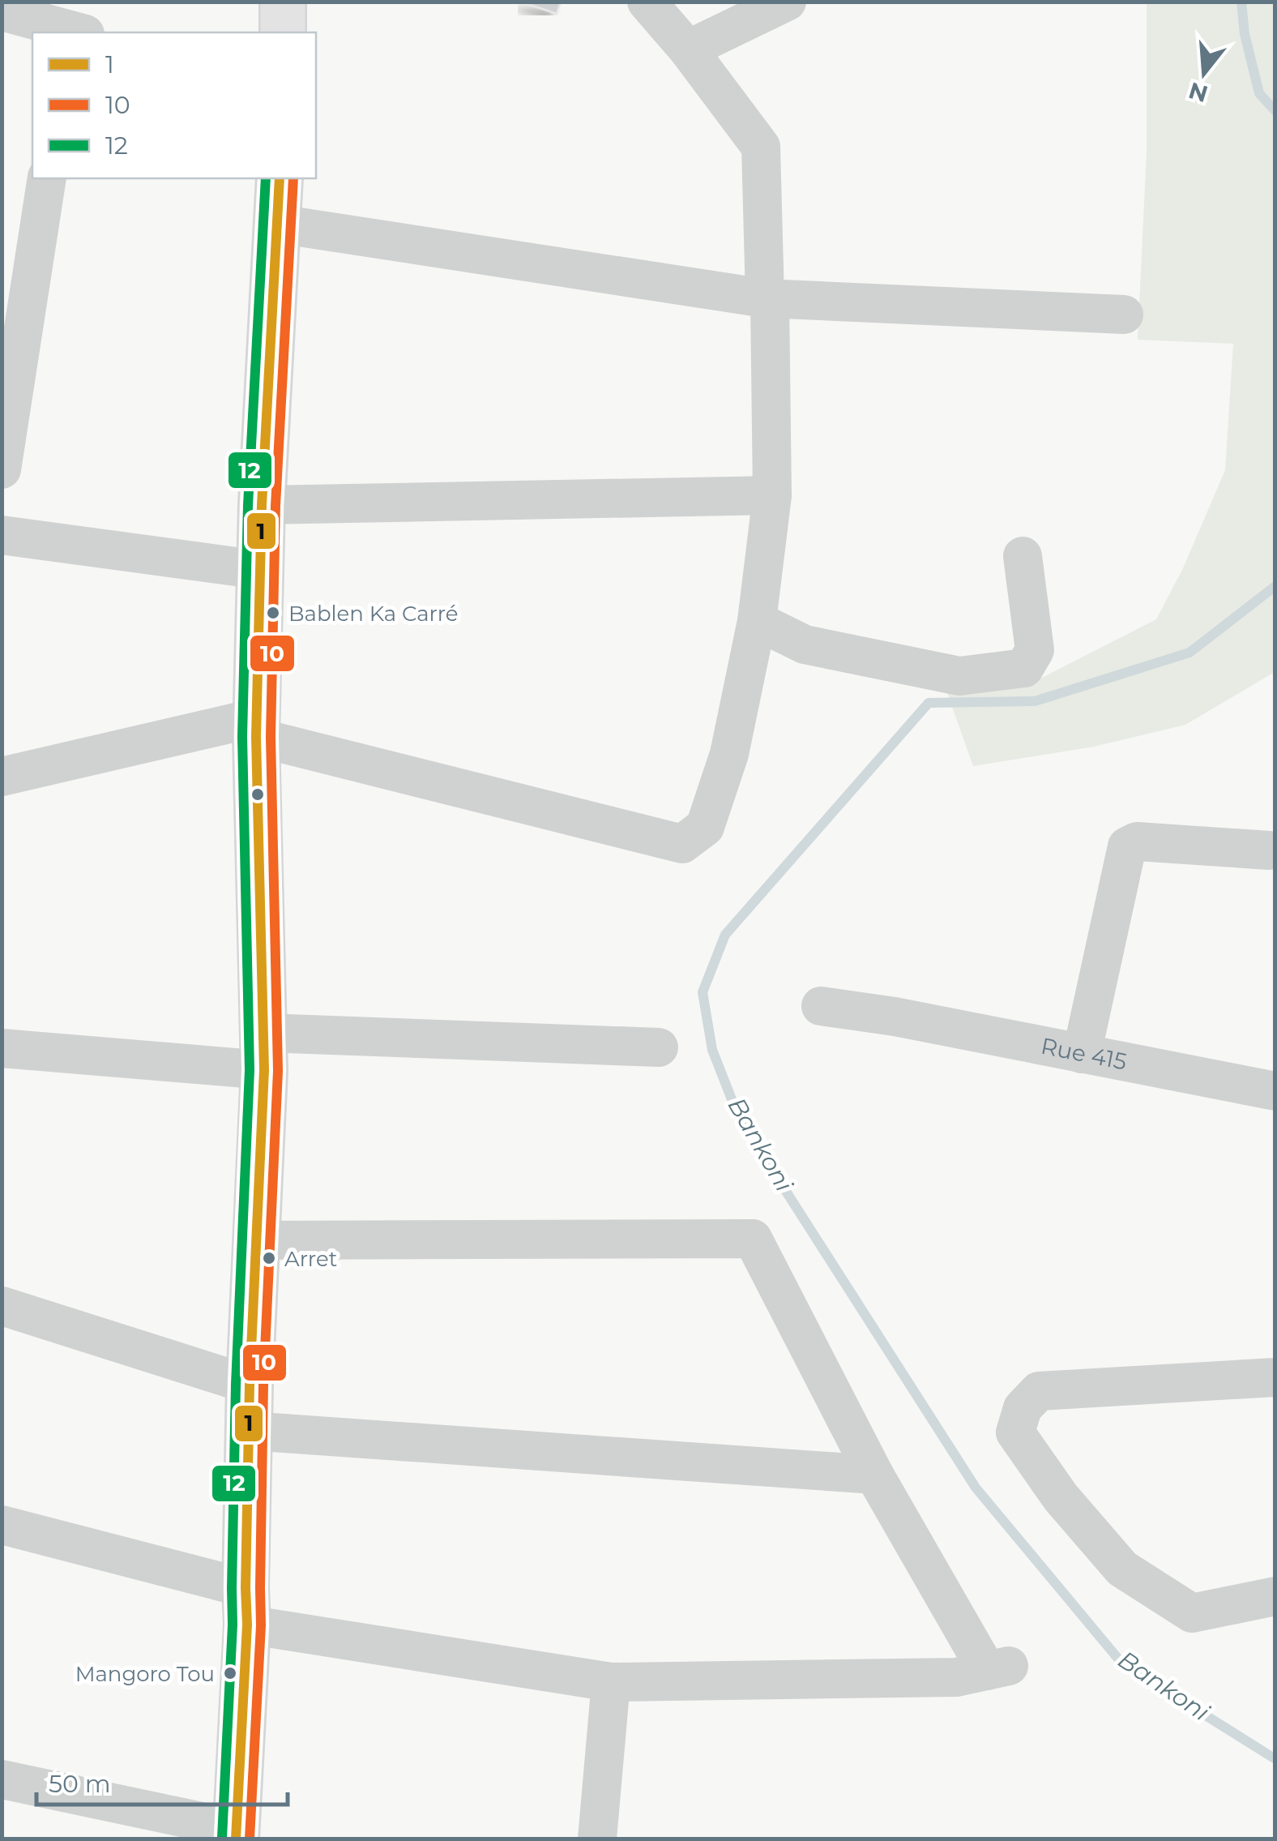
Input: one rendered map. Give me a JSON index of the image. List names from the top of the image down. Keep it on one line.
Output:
{"streets":{"street":["Rue 415"]},"water":["Bankoni"],"places":["Bablen Ka Carré","Arret","Mangoro Tou"],"lines":["transit line 1","transit line 10","transit line 12"],"legend":["1","10","12"],"scale_bar":"50 m","north":"bottom"}
